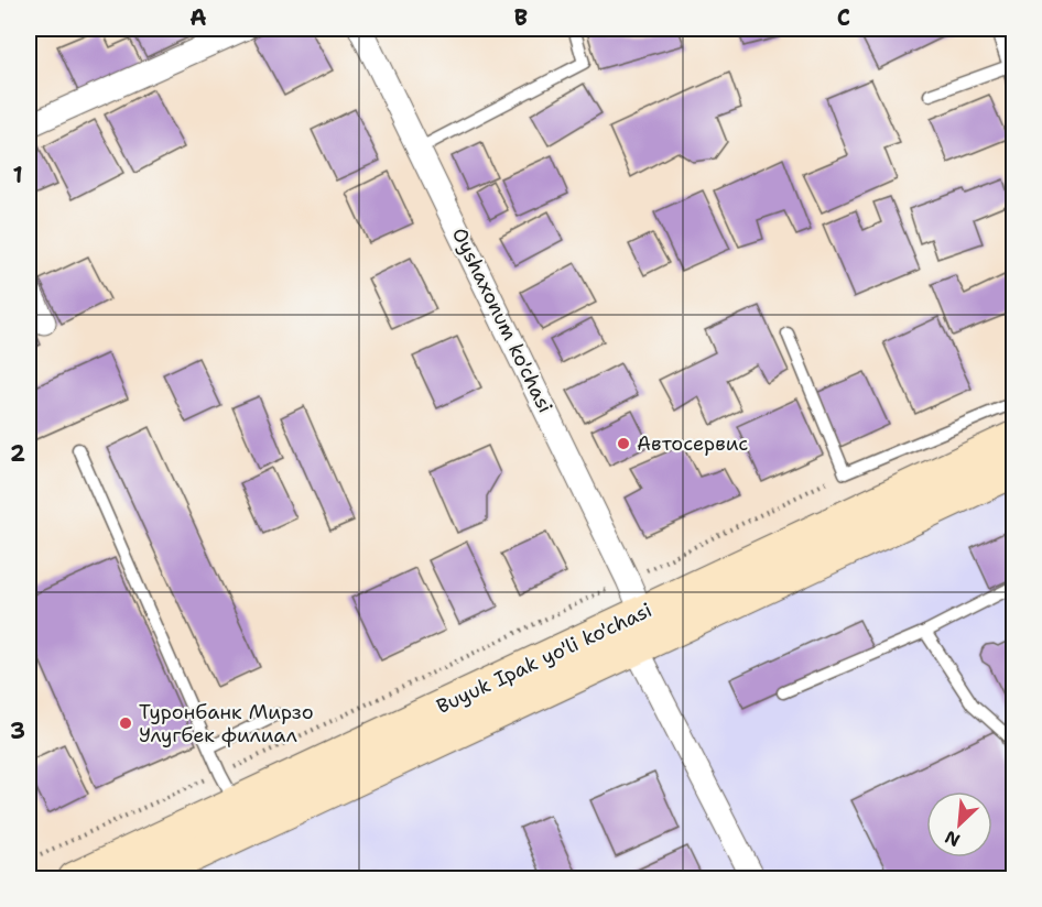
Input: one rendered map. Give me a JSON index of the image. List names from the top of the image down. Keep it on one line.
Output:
{"streets":{"main road":["Buyuk Ipak yo'li ko'chasi"],"street":["Oyshaxonum ko'chasi"]},"crossings":[["Oyshaxonum ko'chasi","Buyuk Ipak yo'li ko'chasi"]],"places":["Автосервис","Туронбанк Мирзо Улугбек филиал"],"north":"bottom left","grid":{"columns":["A","B","C"],"rows":["1","2","3"]}}
